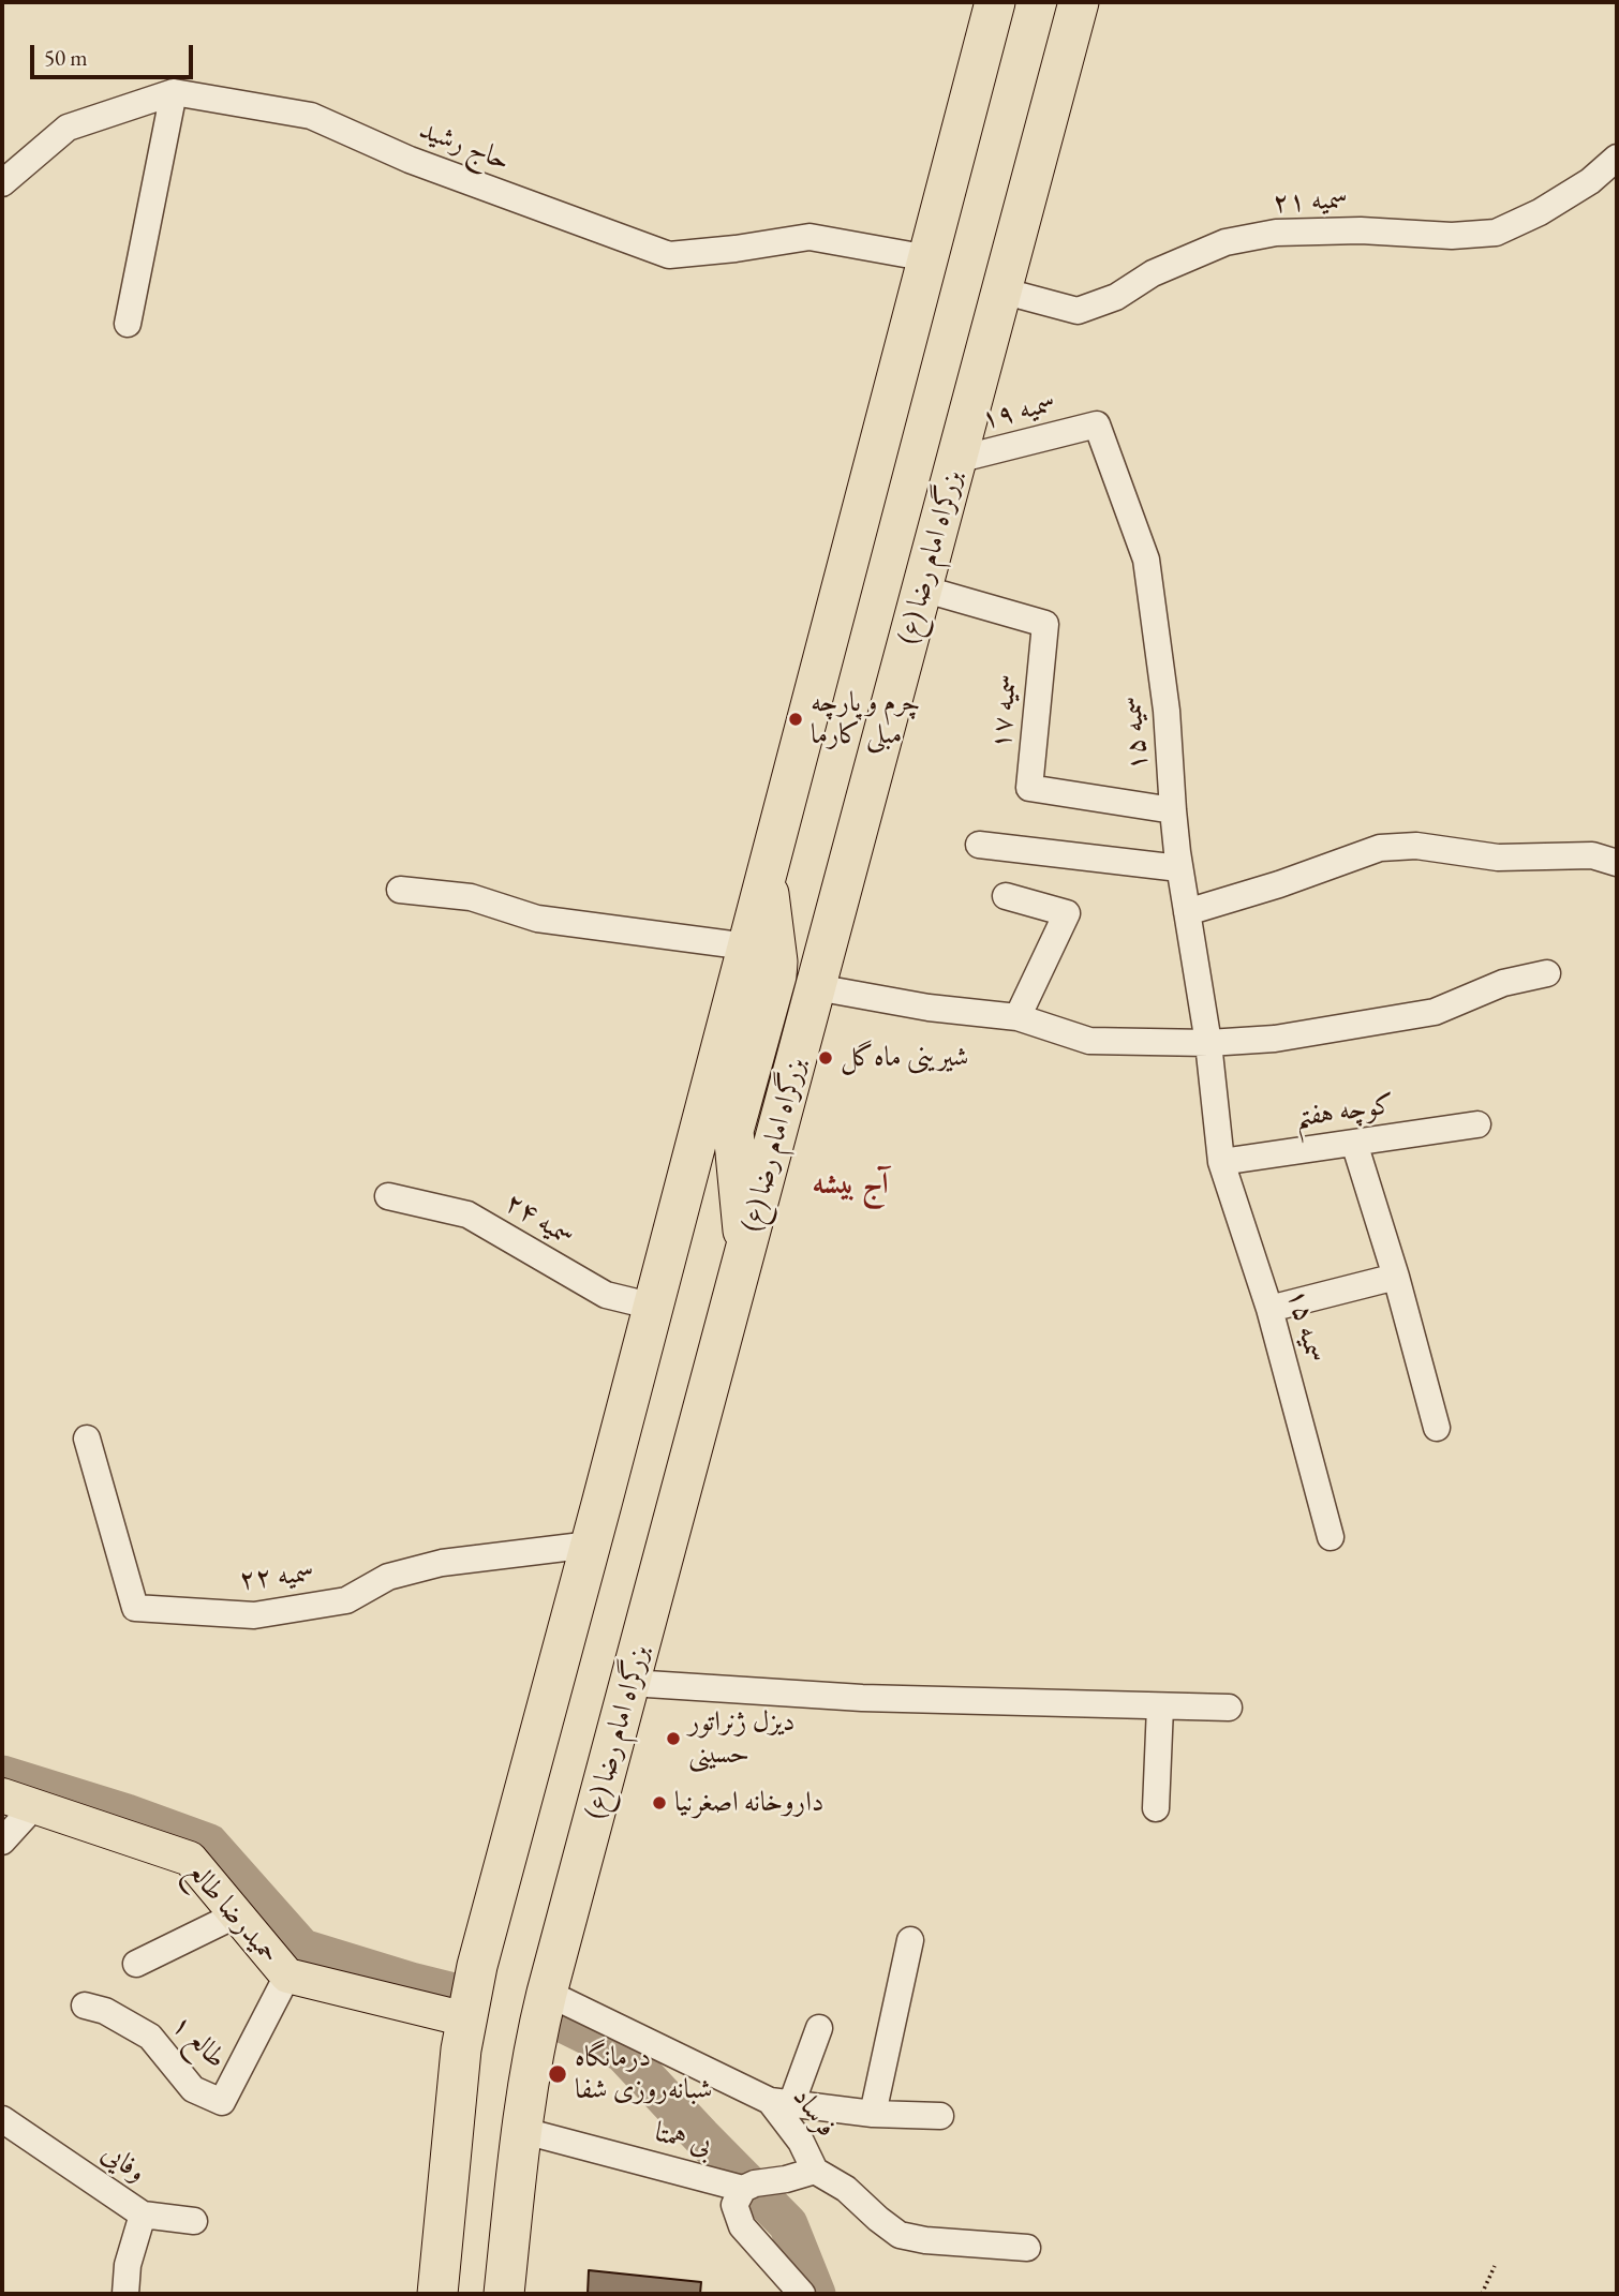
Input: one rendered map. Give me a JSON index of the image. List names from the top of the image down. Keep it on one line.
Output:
{"streets":{"highway":["بزرگراه امام رضا (ع)"],"main road":["حمیدرضا طالع"],"street":["حاج رشید","سمیه ۲۱","سمیه ۱۹","سمیه ۱۷","سمیه ۱۵","کوچه هفتم","سمیه ۲۴","سمیه ۲۲","طالع ۱","فرساد","بی همتا","وفایی"]},"crossings":[["سمیه ۲۱","بزرگراه امام رضا (ع)"],["سمیه ۱۹","بزرگراه امام رضا (ع)"],["سمیه ۱۹","سمیه ۱۵"],["بزرگراه امام رضا (ع)","سمیه ۱۷"],["بزرگراه امام رضا (ع)","فرساد"],["بزرگراه امام رضا (ع)","بی همتا"],["سمیه ۱۷","سمیه ۱۵"],["سمیه ۱۵","کوچه هفتم"],["حمیدرضا طالع","طالع ۱"]],"districts":["آج بیشه"],"places":["چرم و پارچه مبلی کارما","شیرینی ماه‌گل","دیزل ژنراتور حسینی","داروخانه اصغرنیا","درمانگاه شبانه‌روزی شفا"],"scale_bar":"50 m"}
